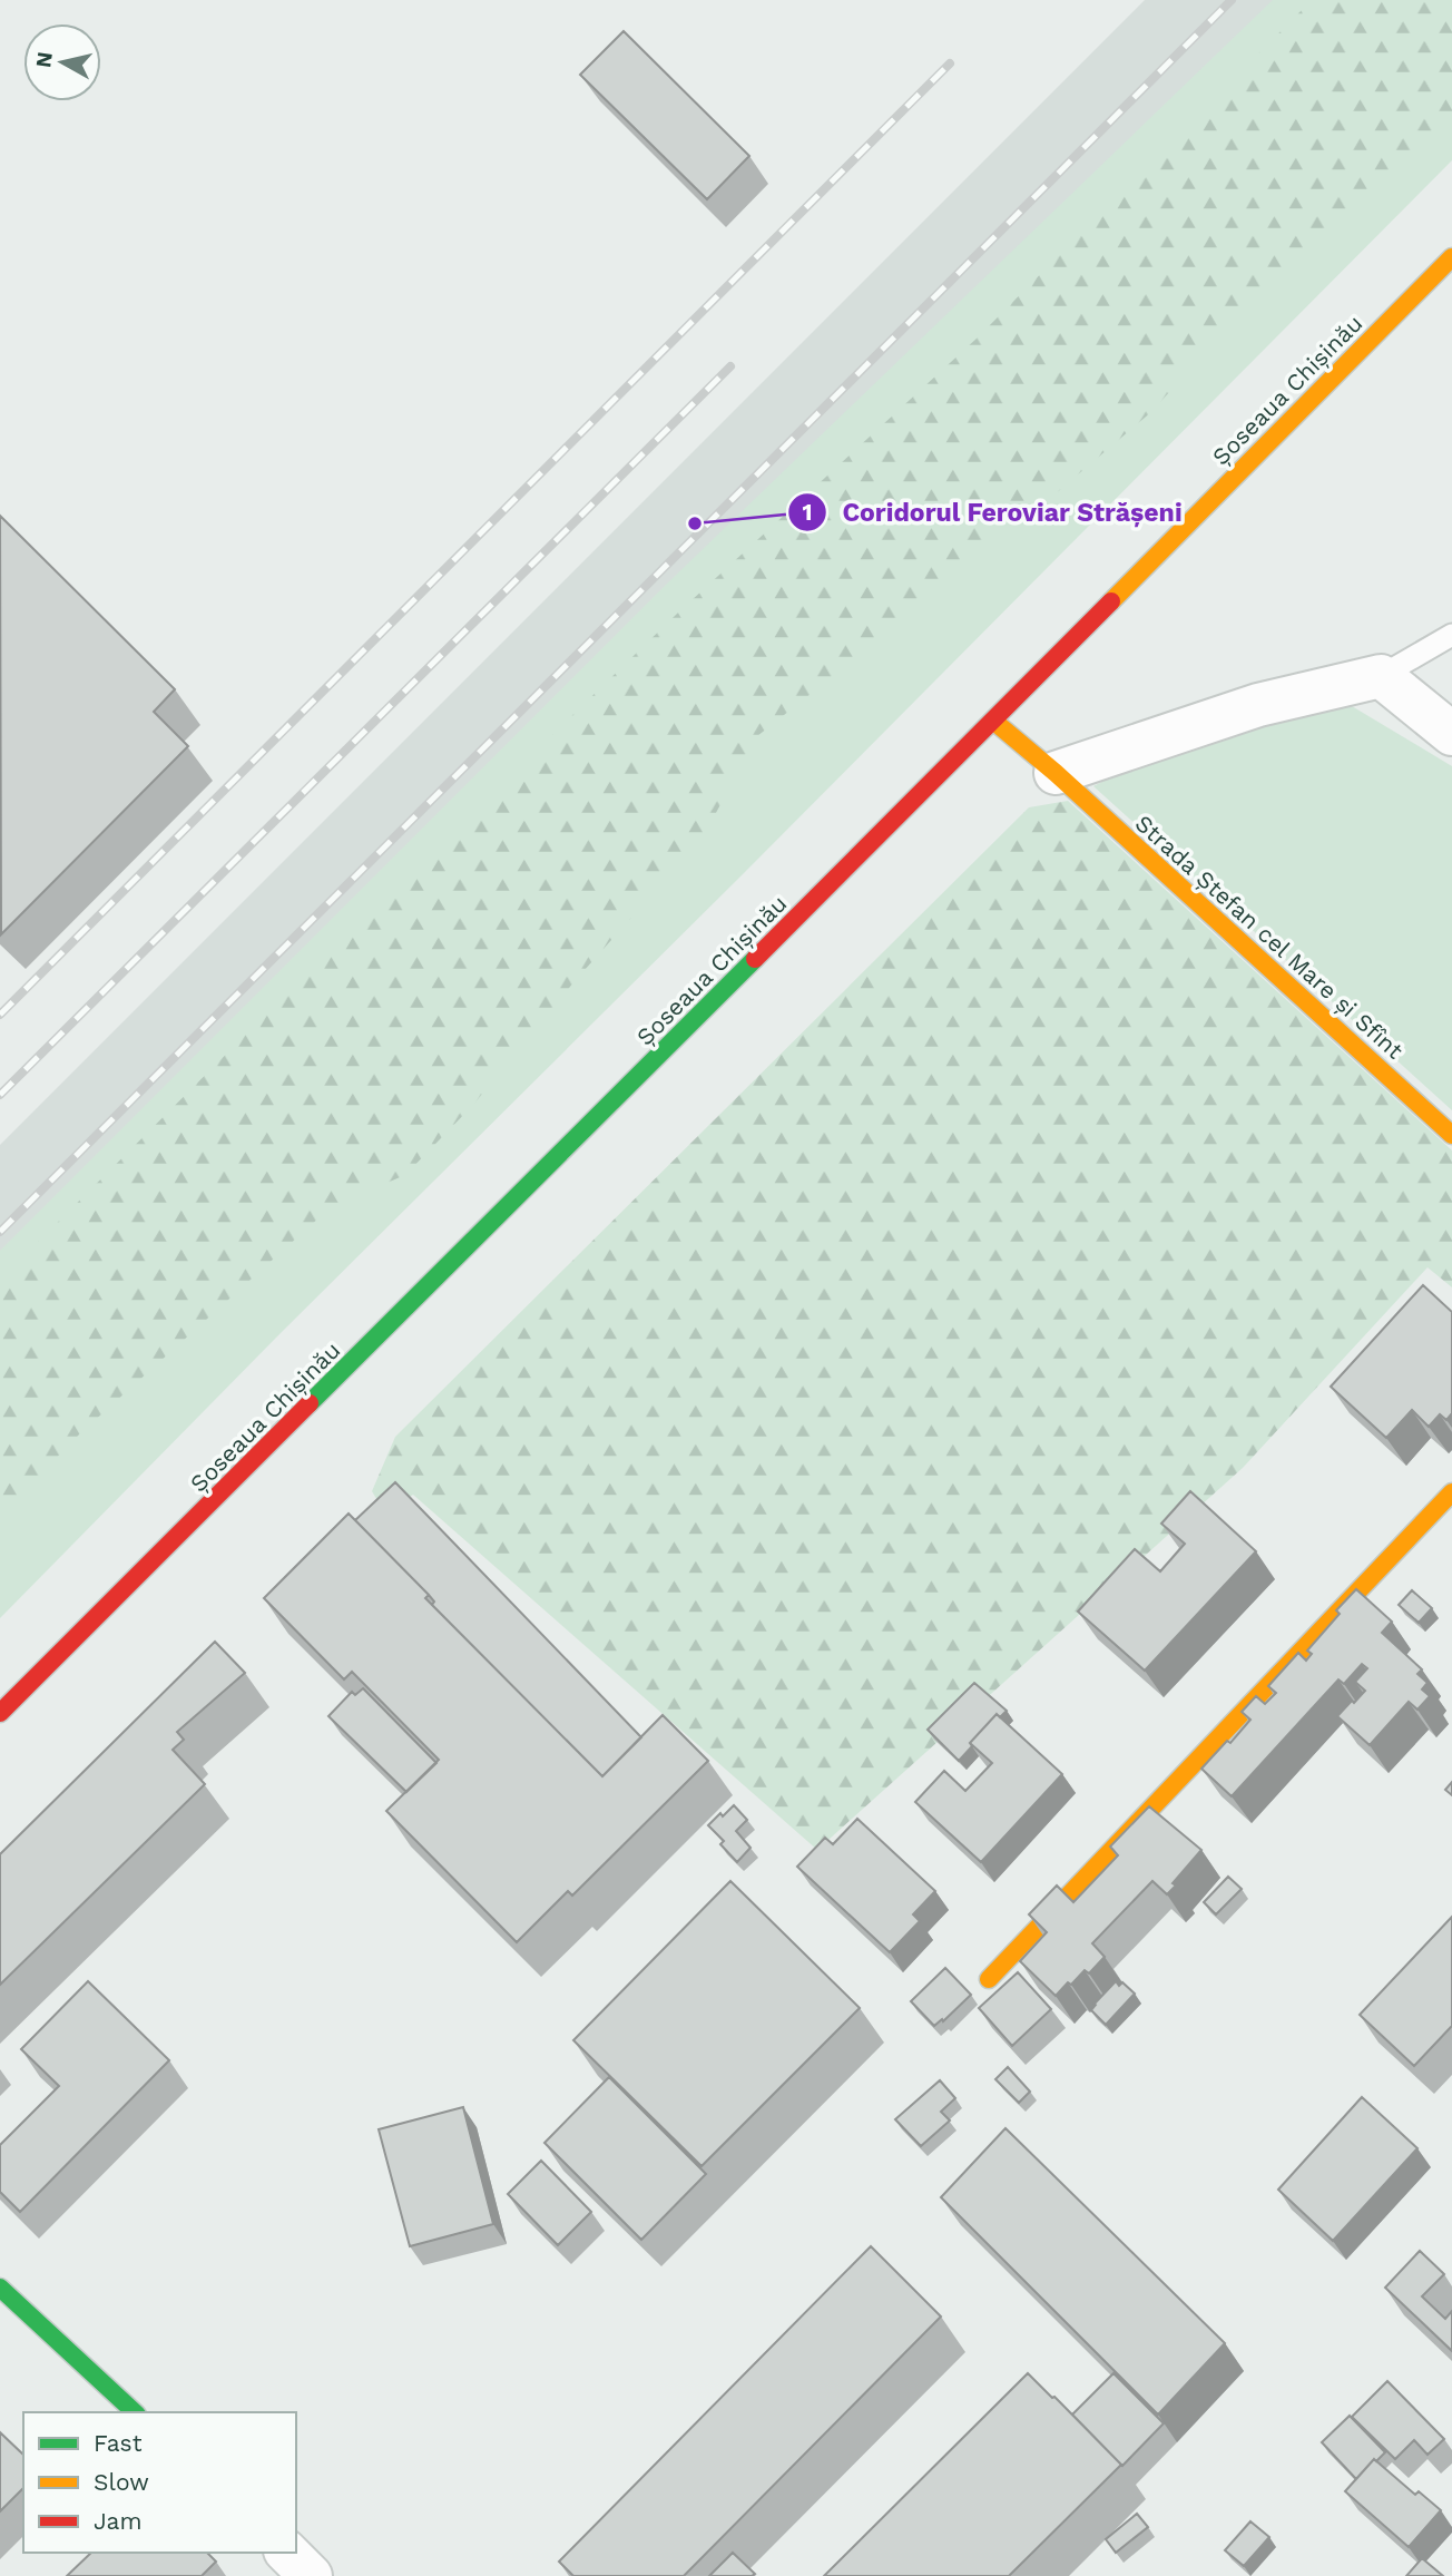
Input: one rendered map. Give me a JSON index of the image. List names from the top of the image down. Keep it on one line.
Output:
{"streets":{"main road":["Șoseaua Chișinău","Strada Ștefan cel Mare și Sfînt"]},"crossings":[["Șoseaua Chișinău","Strada Ștefan cel Mare și Sfînt"]],"places":["Coridorul Feroviar Strășeni"],"legend":["Fast","Slow","Jam"],"north":"left"}
